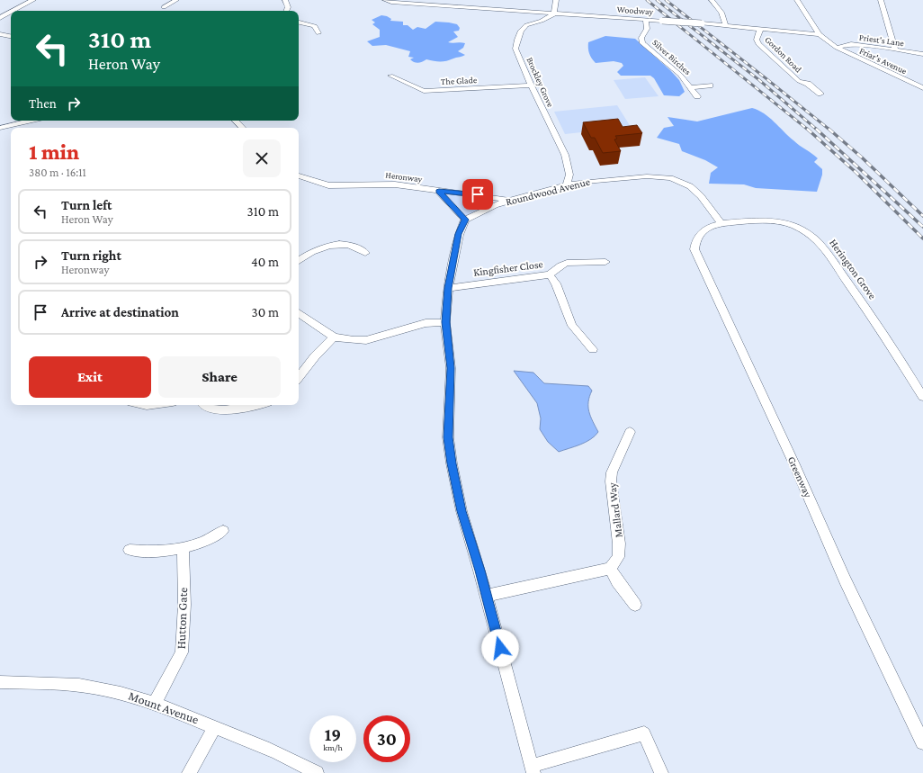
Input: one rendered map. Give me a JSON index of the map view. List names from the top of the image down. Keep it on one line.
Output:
{"streets":{"street":["Woodway","Priest's Lane","Gordon Road","Silver Birches","Friar's Avenue","The Glade","Brockley Grove","Heronway","Roundwood Avenue","Kingfisher Close","Herington Grove","Greenway","Mallard Way","Hutton Gate","Mount Avenue"]},"crossings":[["Woodway","Gordon Road"],["Woodway","Silver Birches"],["Woodway","Brockley Grove"],["Priest's Lane","Friar's Avenue"],["The Glade","Brockley Grove"],["Brockley Grove","Roundwood Avenue"],["Heronway","Roundwood Avenue"],["Roundwood Avenue","Herington Grove"],["Roundwood Avenue","Greenway"],["Herington Grove","Greenway"],["Hutton Gate","Mount Avenue"]],"page":{"turn":["310 m","Heron Way"],"then":"Then","heading":["1 min","380 m · 16:11"],"list":[{"name":"Turn left","note":"Heron Way","value":"310 m"},{"name":"Turn right","note":"Heronway","value":"40 m"},{"name":"Arrive at destination","value":"30 m"}],"buttons":["Exit","Share"],"speed":"19 km/h","limit":"30"}}
